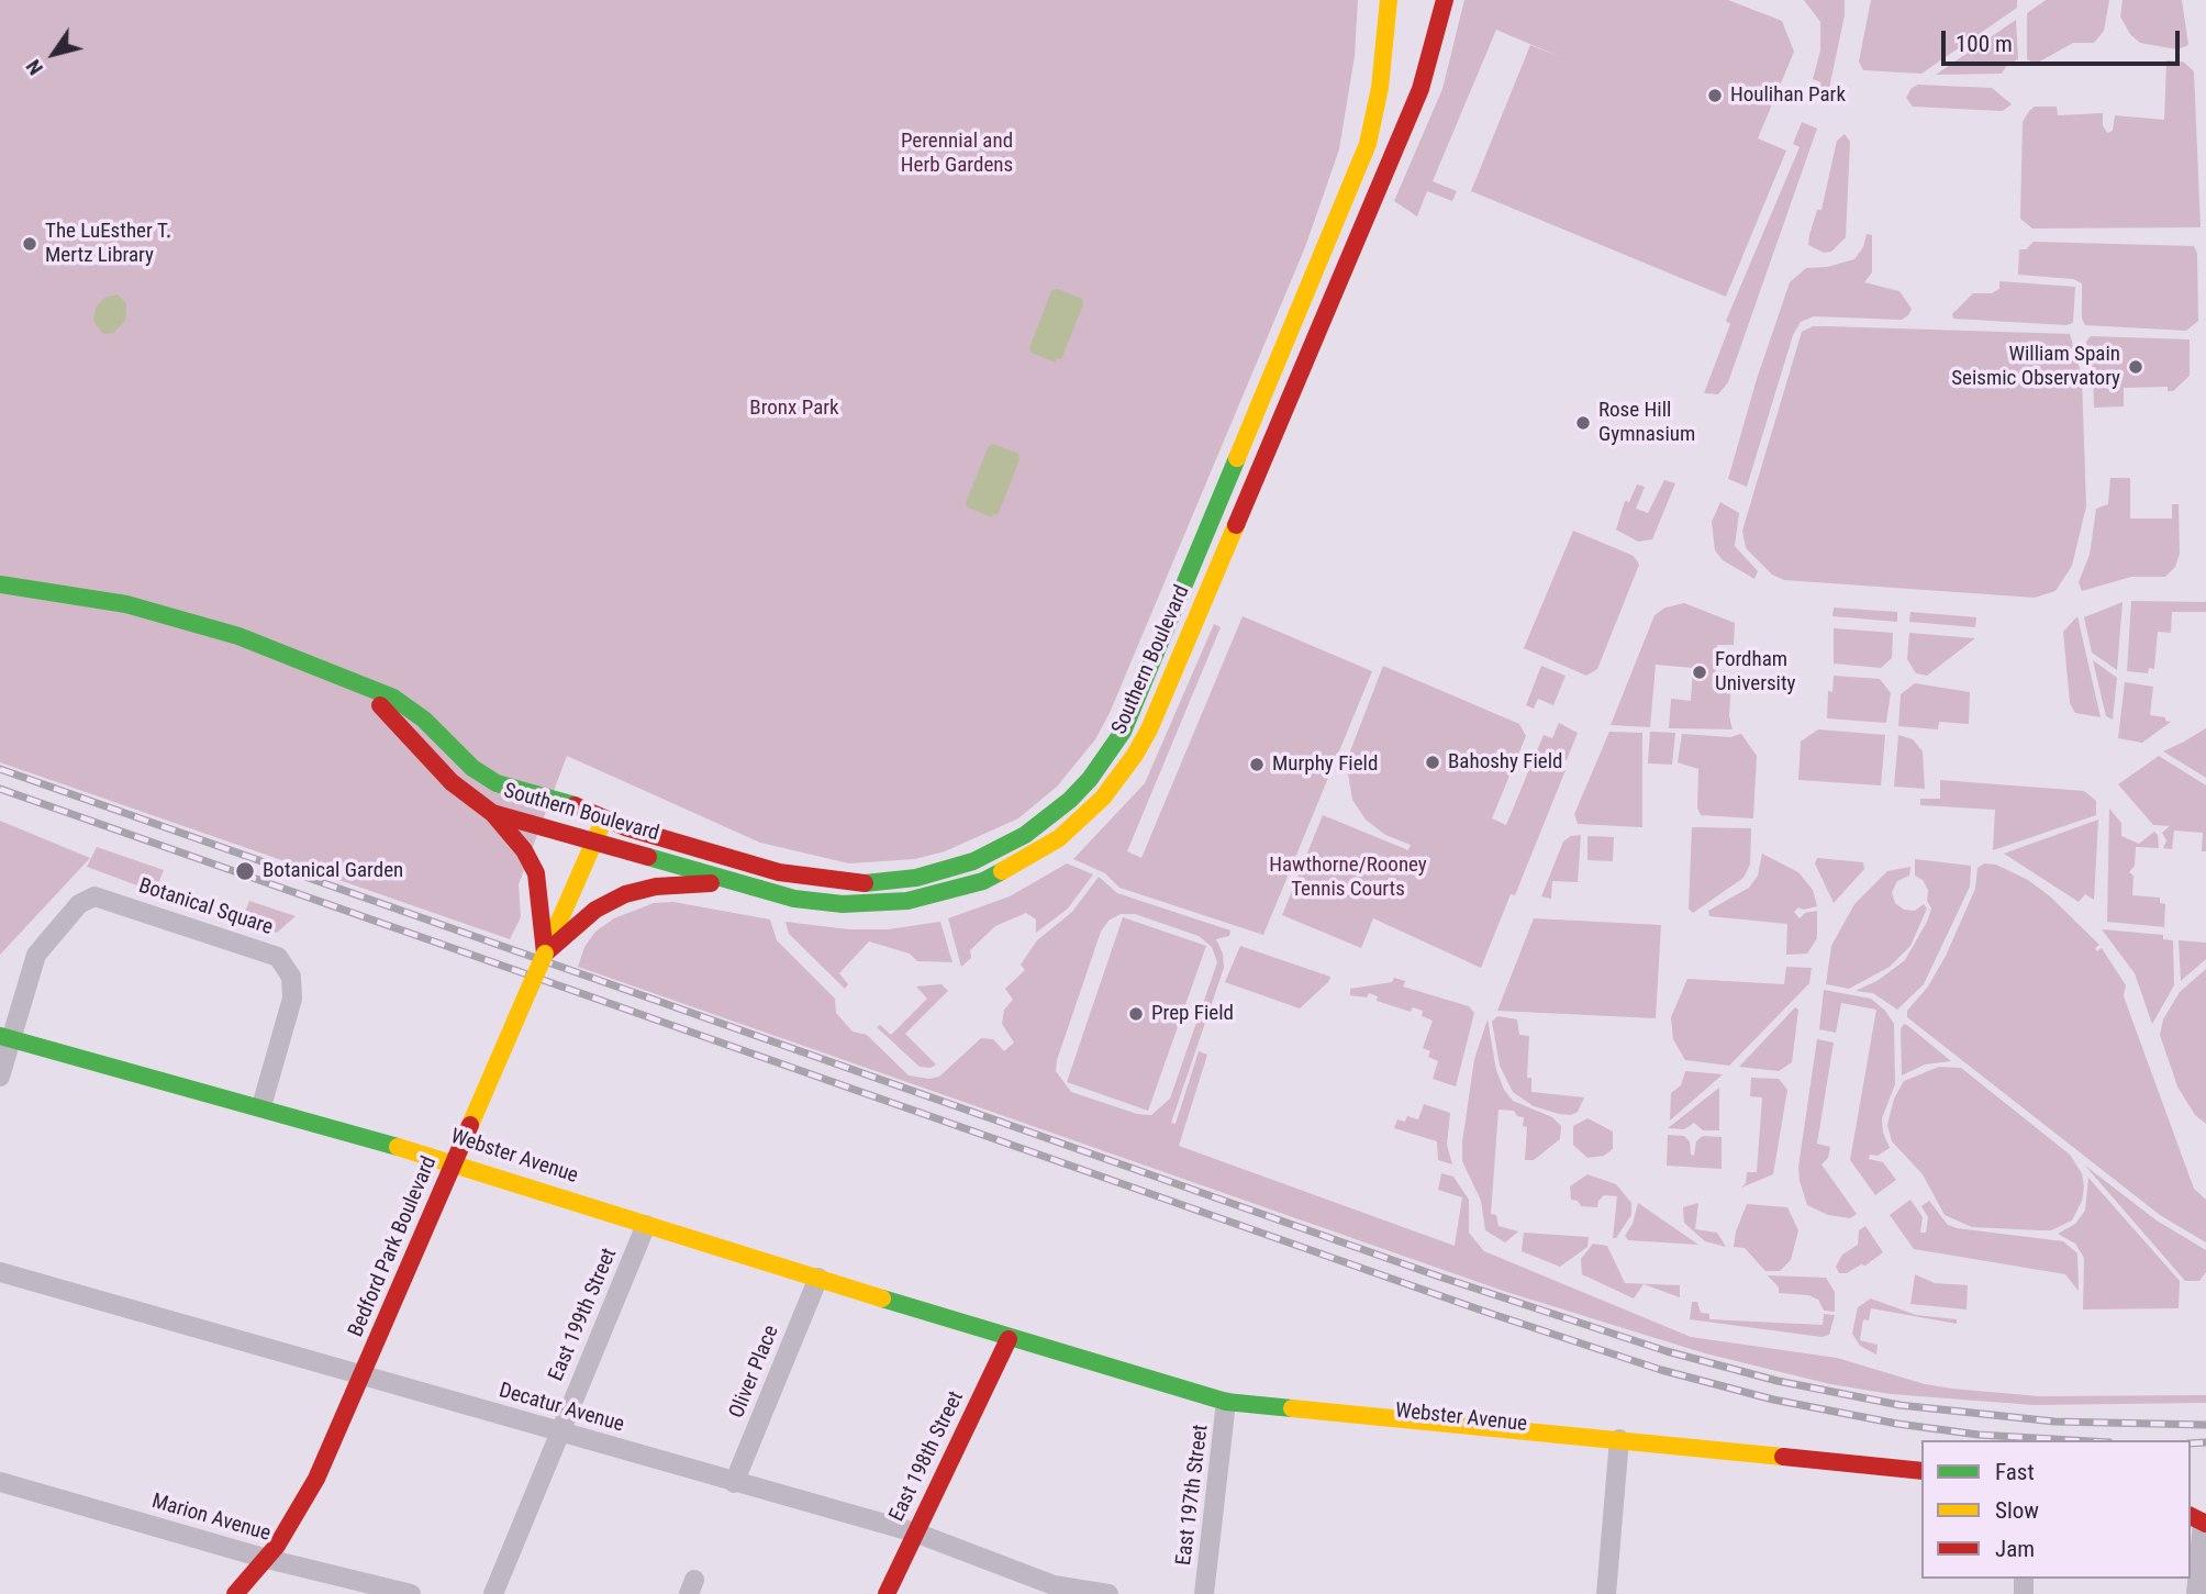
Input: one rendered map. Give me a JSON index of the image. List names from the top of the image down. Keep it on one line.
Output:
{"streets":{"main road":["Southern Boulevard","Webster Avenue","Bedford Park Boulevard","East 198th Street"],"street":["Botanical Square","East 199th Street","Oliver Place","Decatur Avenue","East 197th Street","Marion Avenue"]},"crossings":[["Southern Boulevard","Bedford Park Boulevard"],["Botanical Square","Webster Avenue"],["Webster Avenue","Bedford Park Boulevard"],["Webster Avenue","East 199th Street"],["Webster Avenue","Oliver Place"],["Webster Avenue","East 198th Street"],["Webster Avenue","East 197th Street"],["Bedford Park Boulevard","Decatur Avenue"],["Bedford Park Boulevard","Marion Avenue"],["East 199th Street","Decatur Avenue"],["Oliver Place","Decatur Avenue"],["Decatur Avenue","East 198th Street"]],"parks":["Perennial and Herb Gardens","Bronx Park","Hawthorne/Rooney Tennis Courts"],"places":["Houlihan Park","The LuEsther T. Mertz Library","William Spain Seismic Observatory","Rose Hill Gymnasium","Fordham University","Bahoshy Field","Murphy Field","Botanical Garden","Prep Field"],"legend":["Fast","Slow","Jam"],"scale_bar":"100 m","north":"bottom left"}
